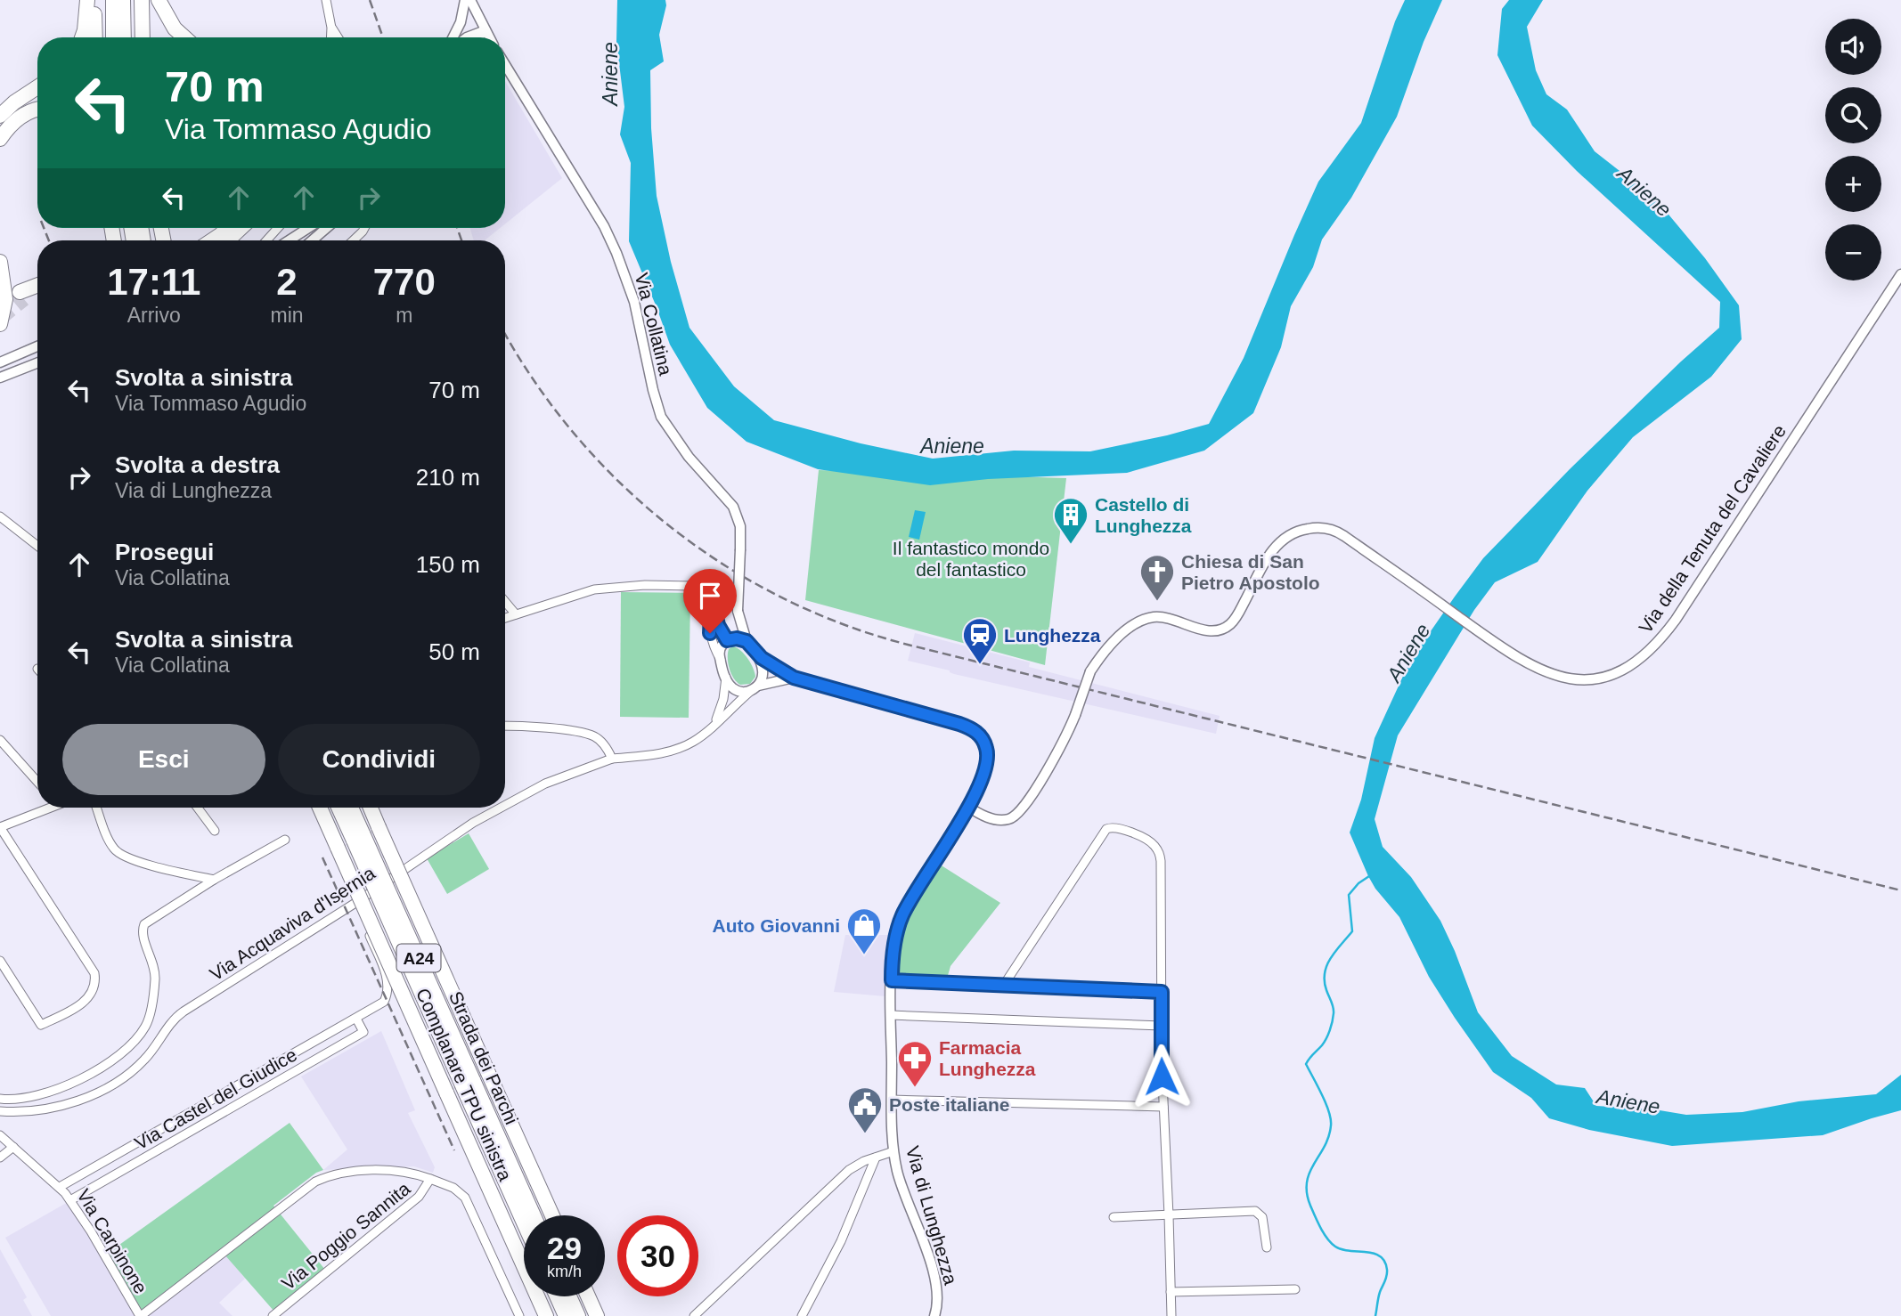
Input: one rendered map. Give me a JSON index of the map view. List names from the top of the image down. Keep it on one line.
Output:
{"streets":{"highway":["A24","Strada dei Parchi","Complanare TPU sinistra"],"street":["Via Collatina","Via della Tenuta del Cavaliere","Via Acquaviva d'Isernia","Via Castel del Giudice","Via di Lunghezza","Via Poggio Sannita","Via Carpinone"]},"crossings":[["Via Collatina","Via Acquaviva d'Isernia"],["Via della Tenuta del Cavaliere","Via di Lunghezza"],["Via Acquaviva d'Isernia","Via Castel del Giudice"],["Via Castel del Giudice","Via Carpinone"],["Via Poggio Sannita","Via Carpinone"]],"water":["Aniene"],"parks":["Il fantastico mondo del fantastico"],"places":{"building":["Castello di Lunghezza"],"church":["Chiesa di San Pietro Apostolo"],"station":["Lunghezza"],"shop":["Auto Giovanni"],"pharmacy":["Farmacia Lunghezza"],"public building":["Poste italiane"]},"page":{"map_buttons":["+","−"],"turn":["70 m","Via Tommaso Agudio"],"eta":["17:11","Arrivo","2","min","770","m"],"list":[{"name":"Svolta a sinistra","note":"Via Tommaso Agudio","value":"70 m"},{"name":"Svolta a destra","note":"Via di Lunghezza","value":"210 m"},{"name":"Prosegui","note":"Via Collatina","value":"150 m"},{"name":"Svolta a sinistra","note":"Via Collatina","value":"50 m"}],"buttons":["Esci","Condividi"],"speed":"29 km/h","limit":"30"}}
